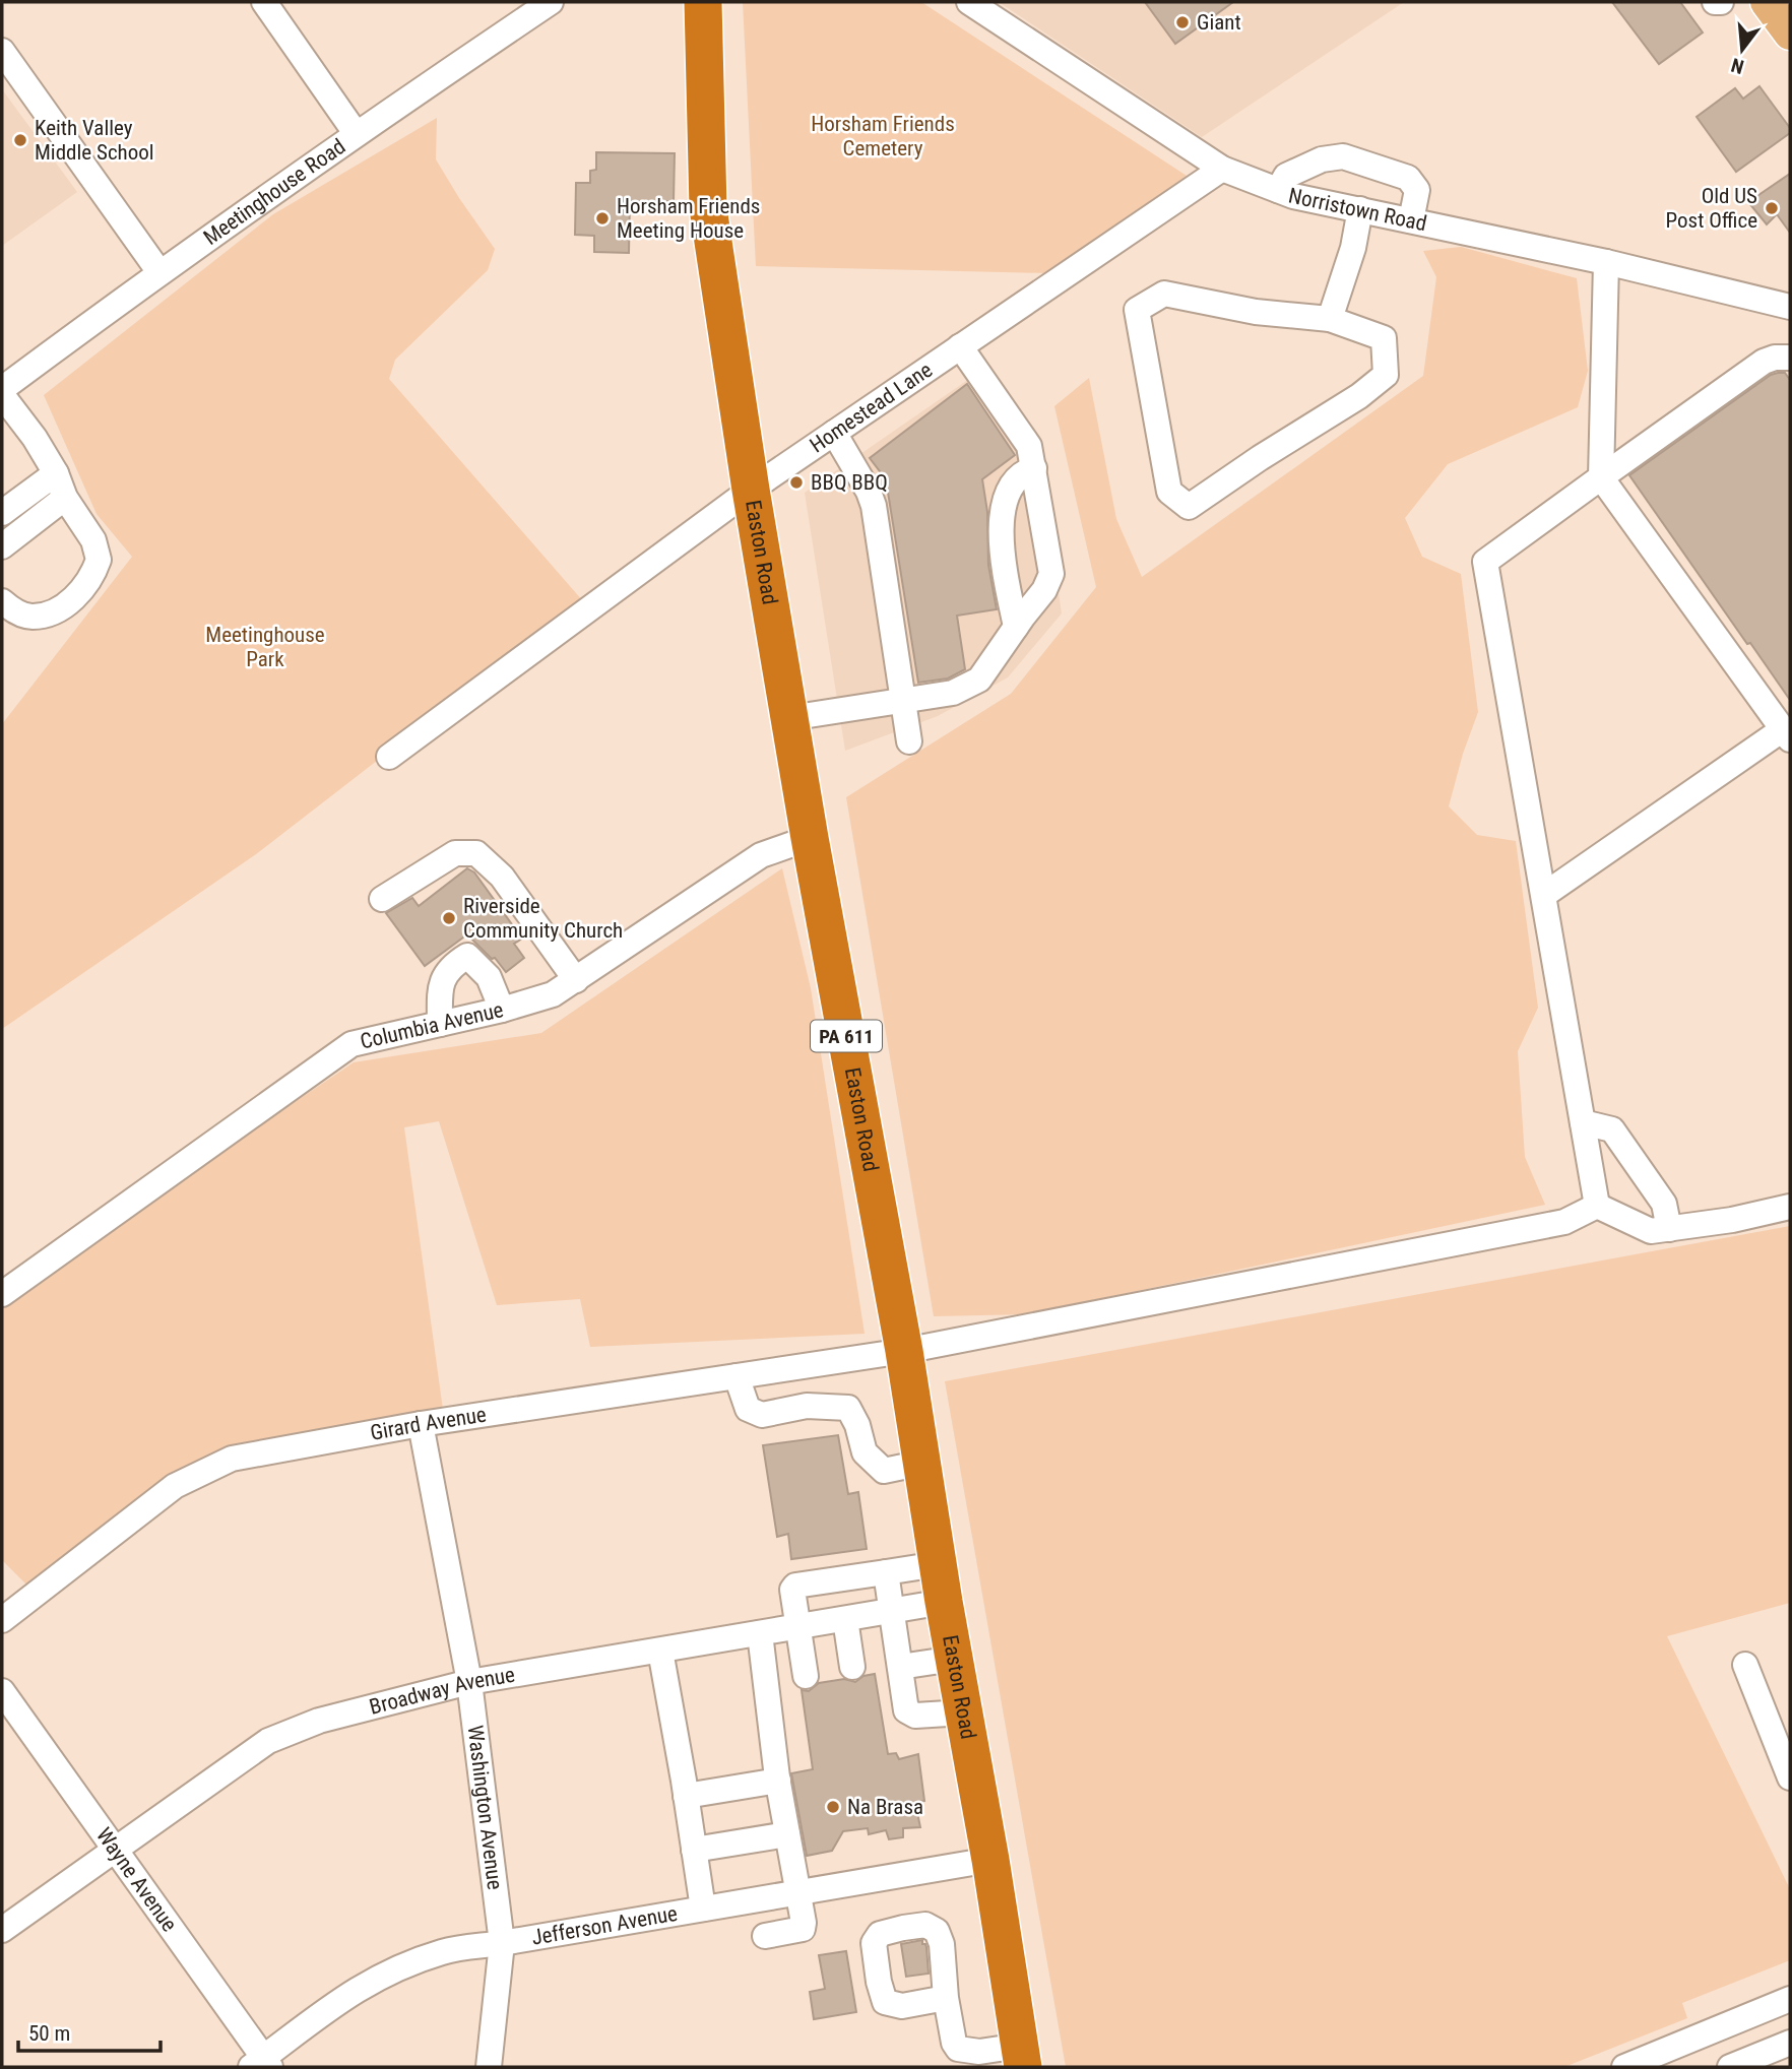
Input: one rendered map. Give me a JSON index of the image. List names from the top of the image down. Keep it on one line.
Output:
{"streets":{"highway":["Easton Road","PA 611"],"street":["Meetinghouse Road","Norristown Road","Homestead Lane","Columbia Avenue","Girard Avenue","Broadway Avenue","Washington Avenue","Wayne Avenue","Jefferson Avenue"]},"crossings":[["Norristown Road","Homestead Lane"],["Homestead Lane","Easton Road"],["Easton Road","Columbia Avenue"],["Easton Road","Girard Avenue"],["Easton Road","Broadway Avenue"],["Easton Road","Jefferson Avenue"],["Girard Avenue","Washington Avenue"],["Broadway Avenue","Washington Avenue"],["Broadway Avenue","Wayne Avenue"],["Washington Avenue","Jefferson Avenue"],["Wayne Avenue","Jefferson Avenue"]],"parks":["Horsham Friends Cemetery","Meetinghouse Park"],"places":["Giant","Keith Valley Middle School","Old US Post Office","Horsham Friends Meeting House","BBQ BBQ","Riverside Community Church","Na Brasa"],"scale_bar":"50 m","north":"bottom"}
